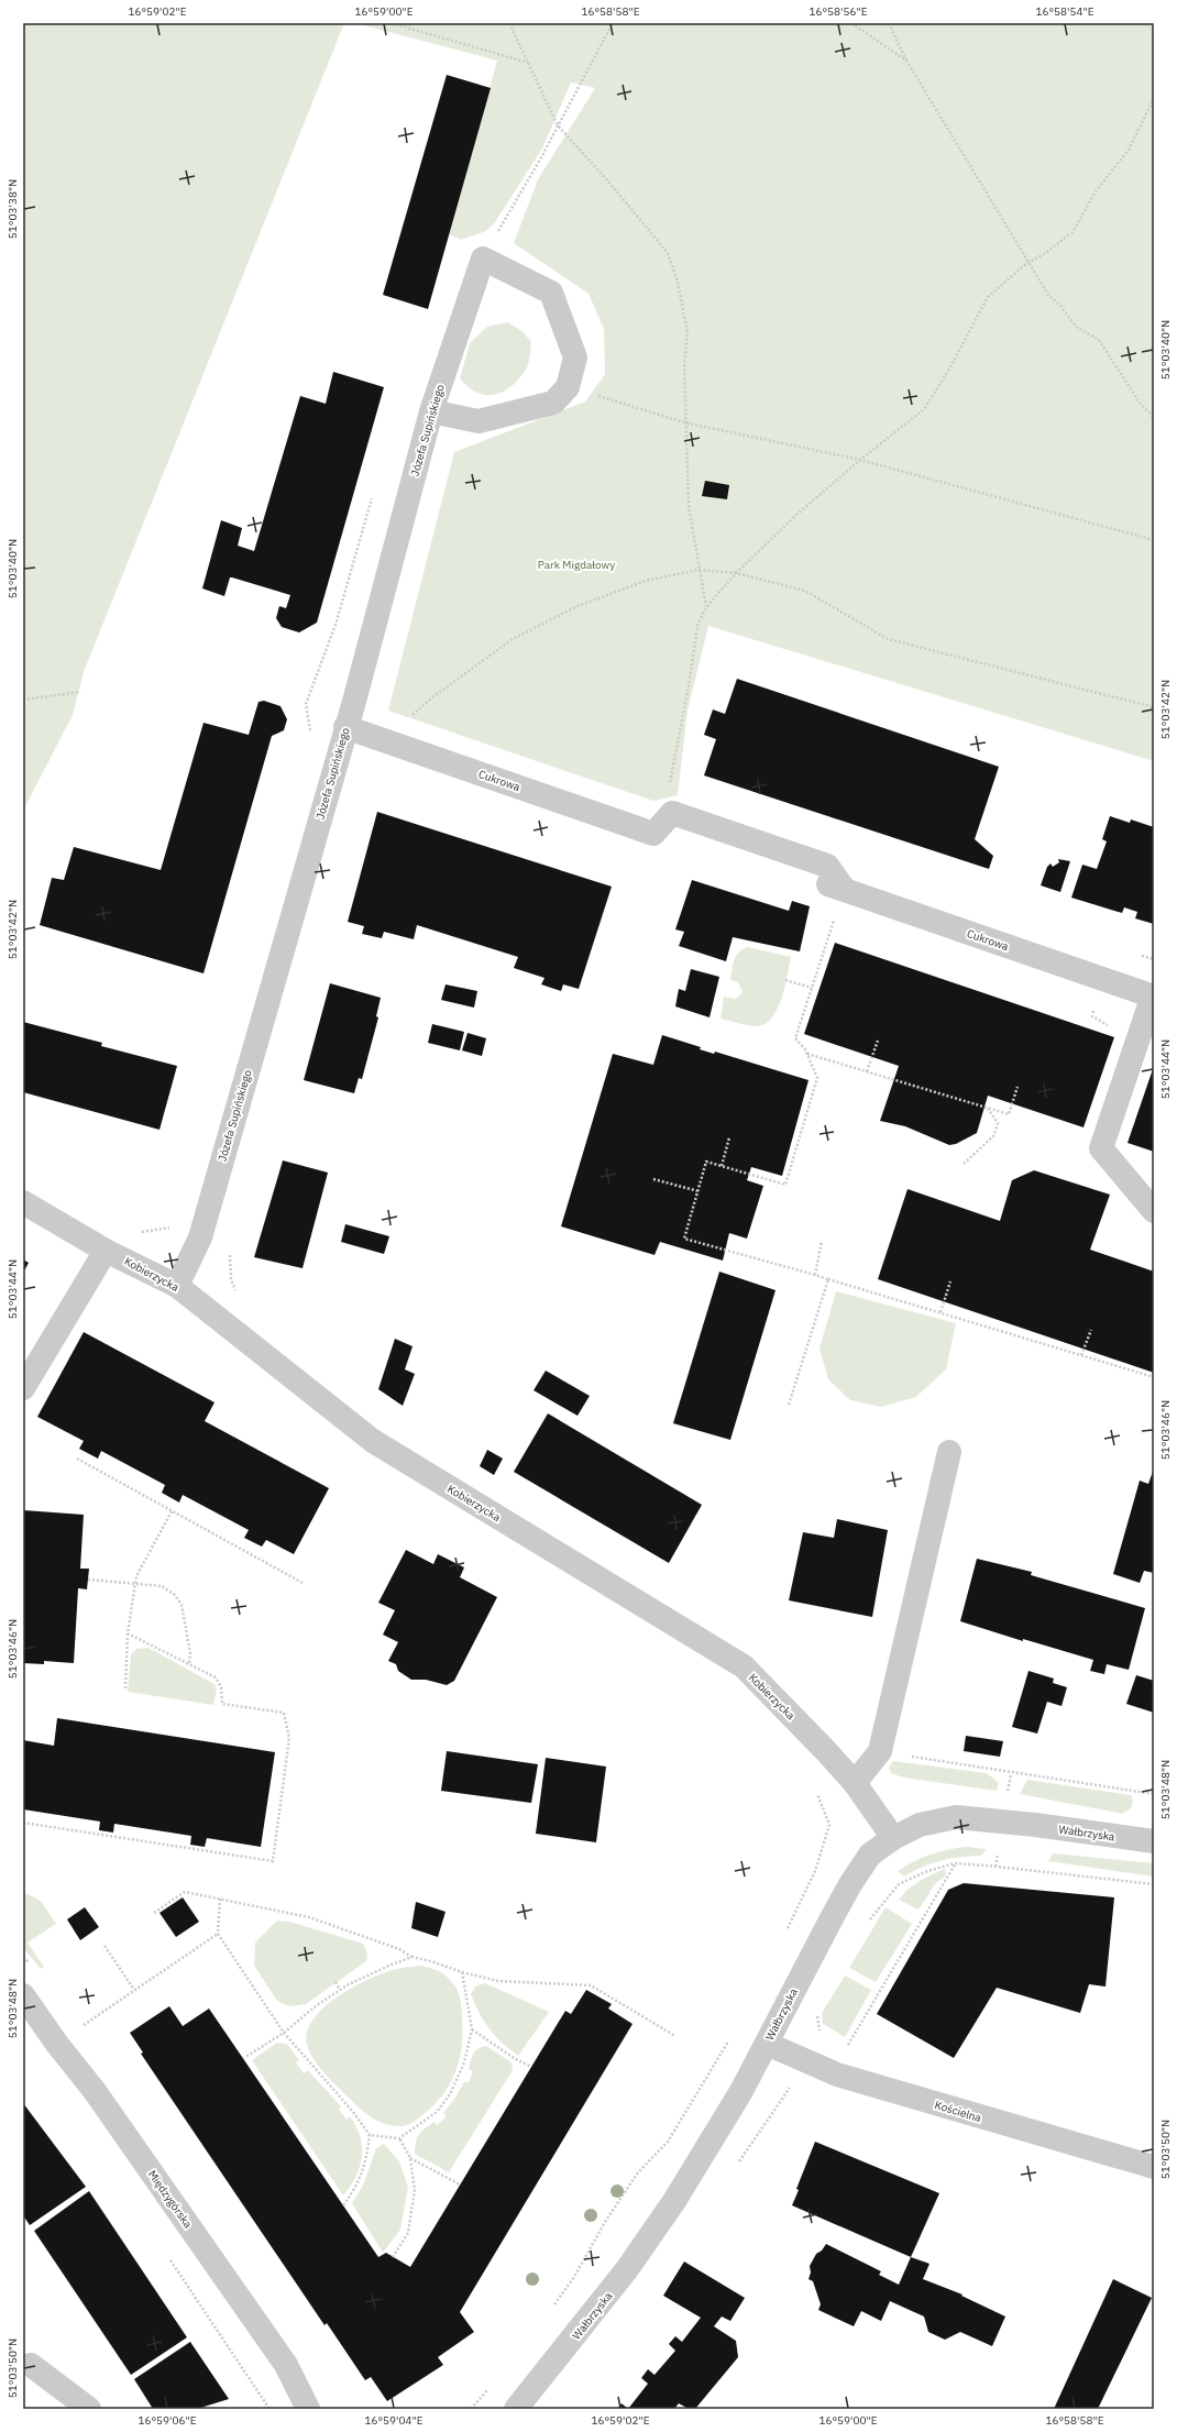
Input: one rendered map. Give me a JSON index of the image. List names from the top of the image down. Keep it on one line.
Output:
{"streets":{"street":["Józefa Supińskiego","Cukrowa","Kobierzycka","Wałbrzyska","Kościelna","Międzygórska"]},"crossings":[["Józefa Supińskiego","Cukrowa"],["Józefa Supińskiego","Kobierzycka"],["Kobierzycka","Wałbrzyska"],["Wałbrzyska","Kościelna"]],"parks":["Park Migdałowy"],"coordinates":["16°59'02\"E","16°59'00\"E","16°58'58\"E","16°58'56\"E","16°58'54\"E","51°03'38\"N","51°03'40\"N","51°03'42\"N","51°03'44\"N","51°03'46\"N","51°03'48\"N","51°03'50\"N","16°59'06\"E","16°59'04\"E"]}
